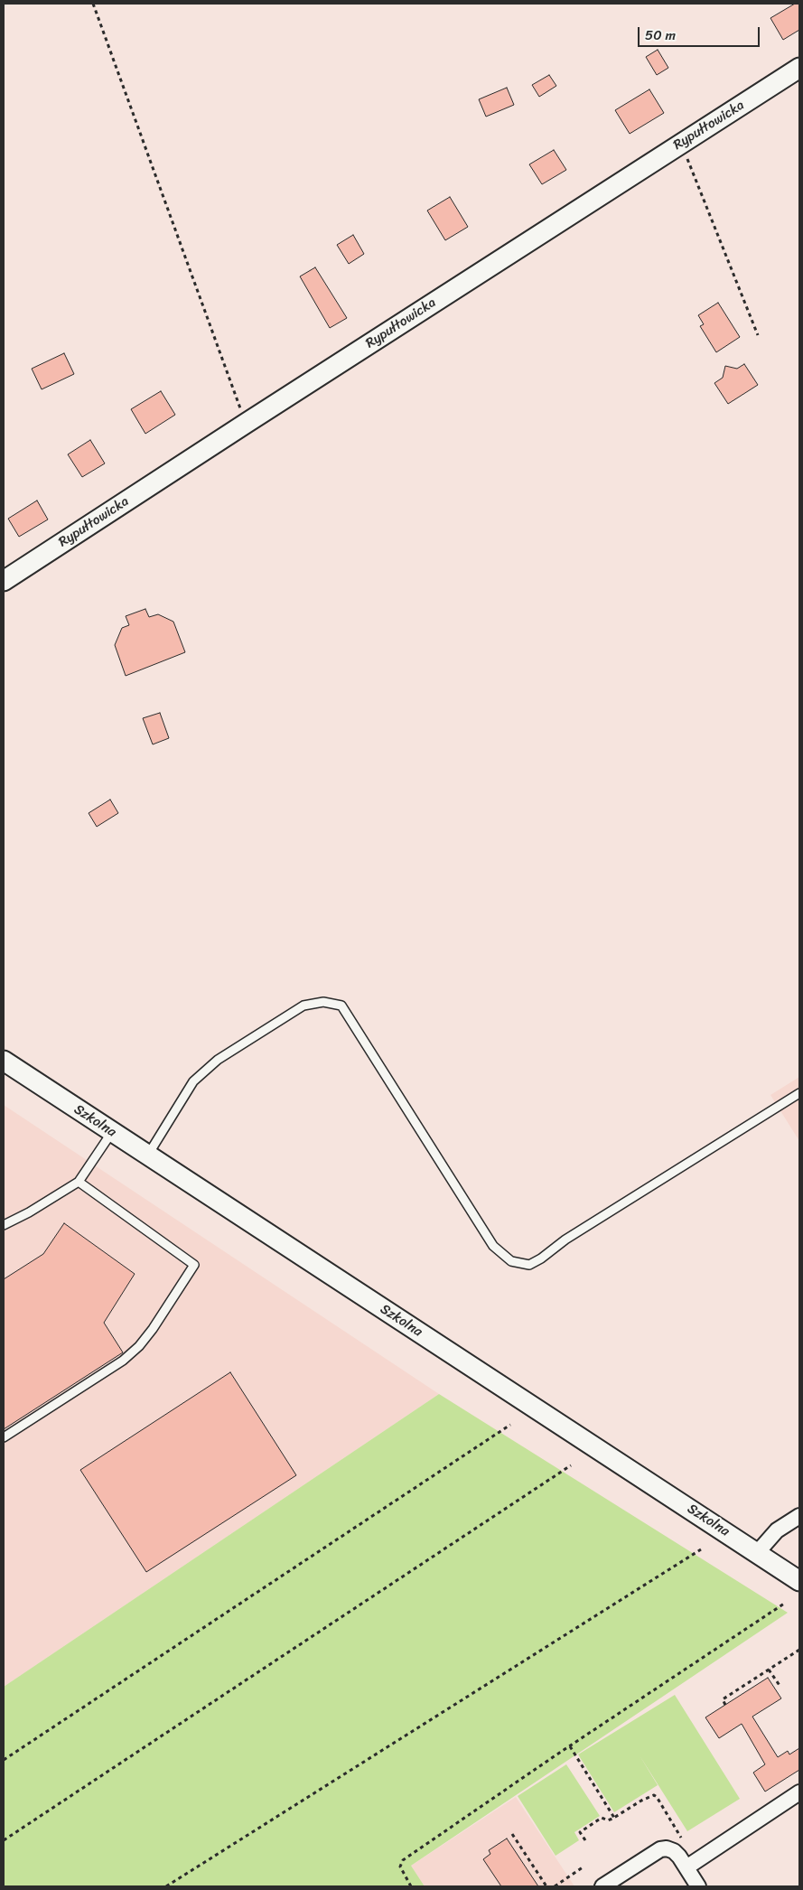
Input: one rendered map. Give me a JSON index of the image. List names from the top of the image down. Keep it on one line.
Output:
{"streets":{"street":["Rypułtowicka","Szkolna"]},"scale_bar":"50 m"}
